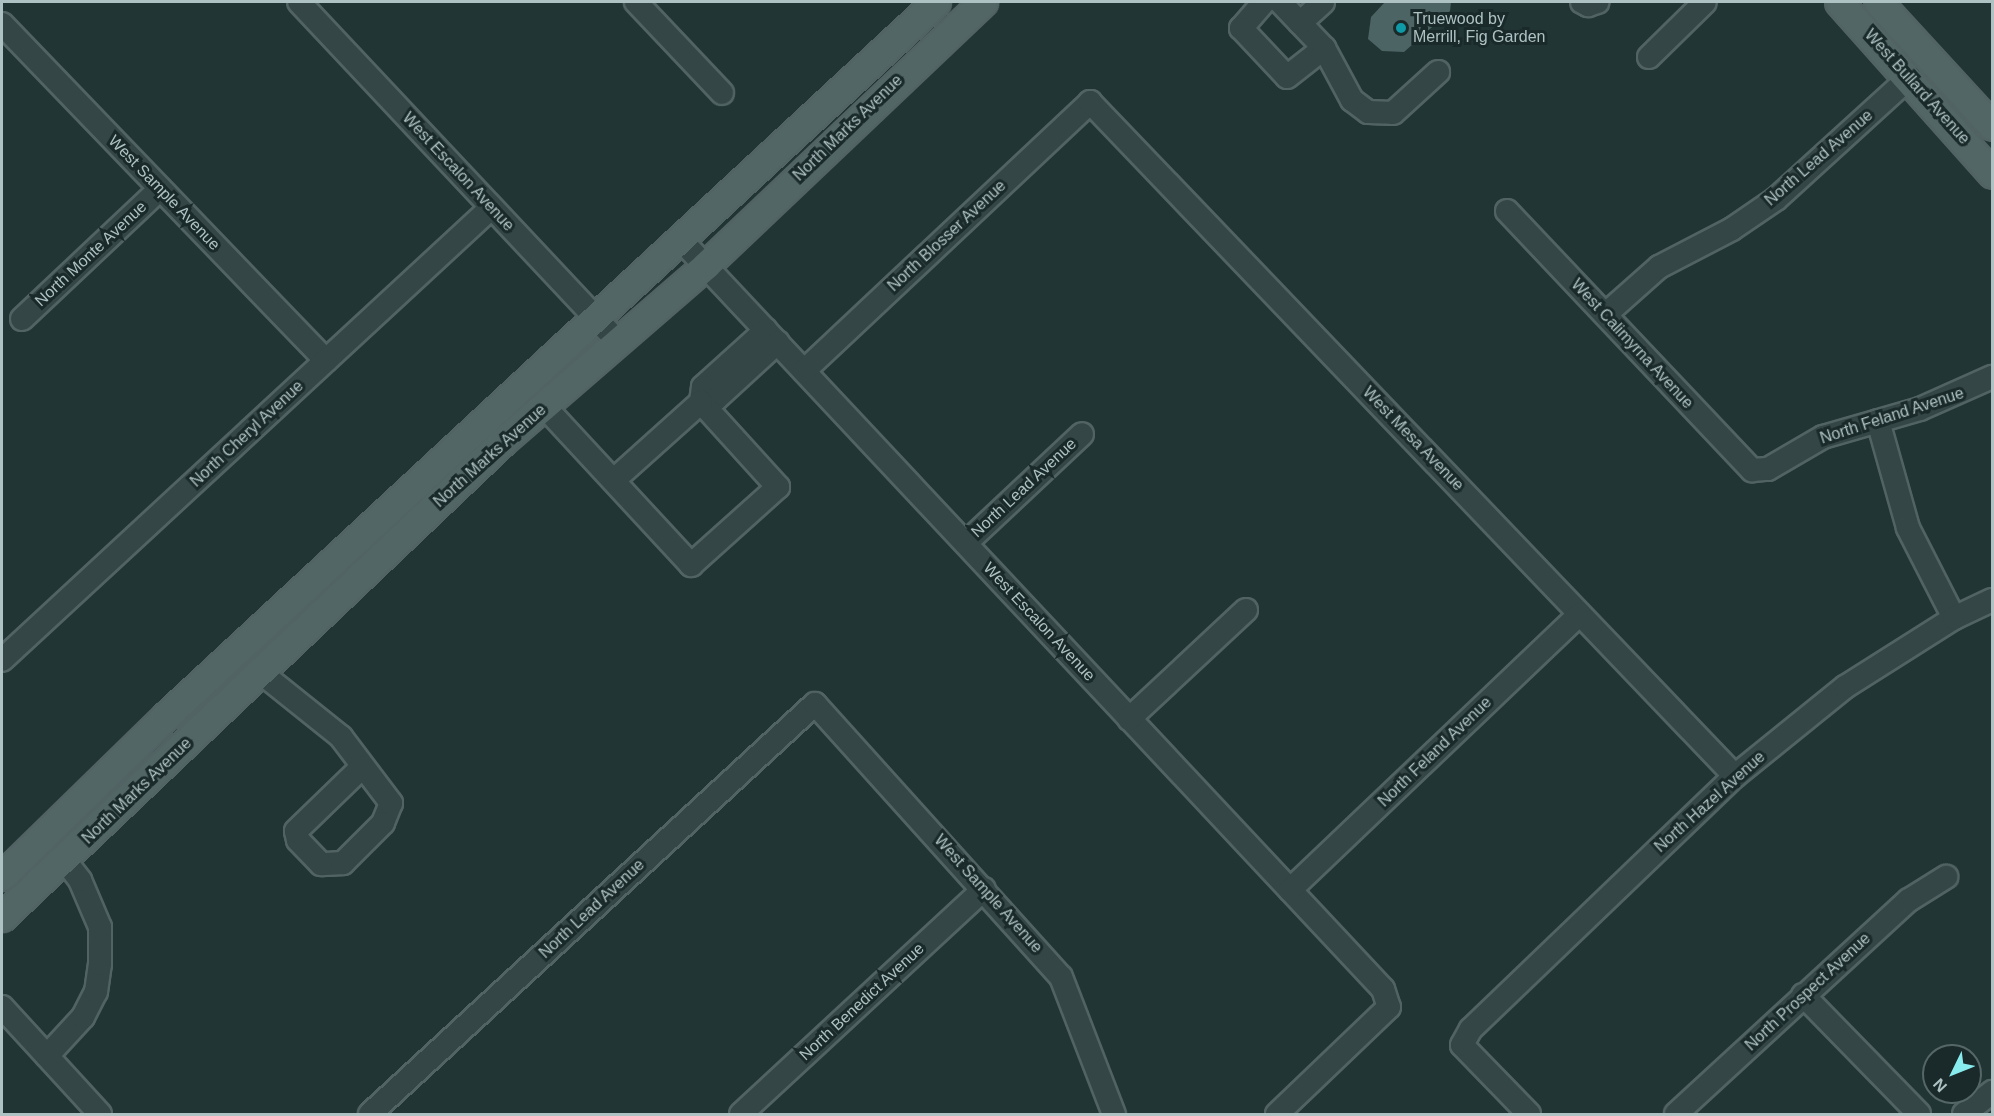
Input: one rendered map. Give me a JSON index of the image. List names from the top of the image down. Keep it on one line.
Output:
{"streets":{"main road":["West Bullard Avenue","North Marks Avenue"],"street":["North Lead Avenue","West Escalon Avenue","West Sample Avenue","North Blosser Avenue","North Monte Avenue","West Calimyrna Avenue","North Feland Avenue","North Cheryl Avenue","West Mesa Avenue","North Hazel Avenue","North Prospect Avenue","North Benedict Avenue"]},"crossings":[["West Bullard Avenue","North Lead Avenue"],["North Marks Avenue","West Escalon Avenue"],["North Lead Avenue","West Escalon Avenue"],["North Lead Avenue","West Sample Avenue"],["North Lead Avenue","West Calimyrna Avenue"],["West Escalon Avenue","North Blosser Avenue"],["West Escalon Avenue","North Feland Avenue"],["West Escalon Avenue","North Cheryl Avenue"],["West Sample Avenue","North Monte Avenue"],["West Sample Avenue","North Cheryl Avenue"],["West Sample Avenue","North Benedict Avenue"],["North Blosser Avenue","West Mesa Avenue"],["West Calimyrna Avenue","North Feland Avenue"],["North Feland Avenue","West Mesa Avenue"],["West Mesa Avenue","North Hazel Avenue"]],"places":["Truewood by Merrill, Fig Garden"],"north":"bottom left"}
